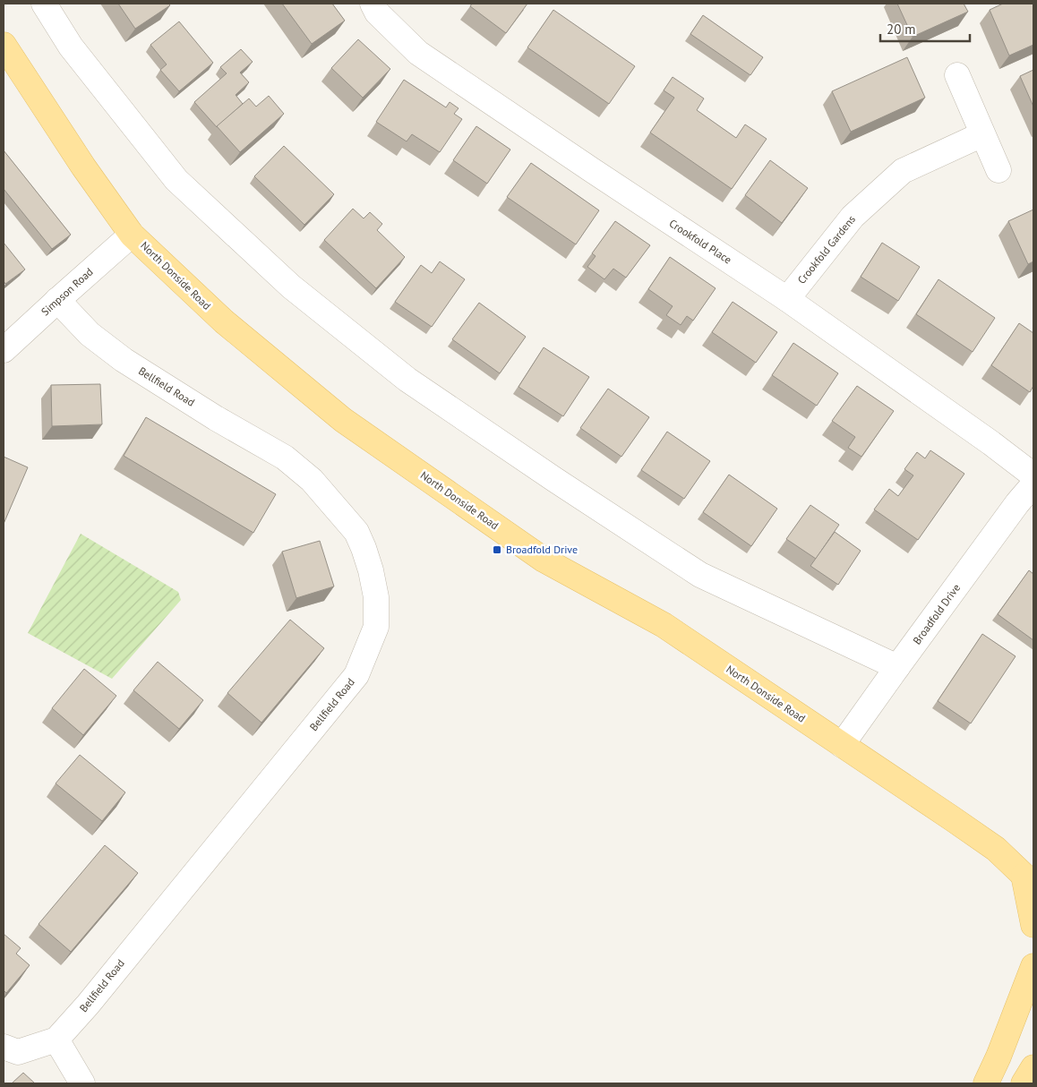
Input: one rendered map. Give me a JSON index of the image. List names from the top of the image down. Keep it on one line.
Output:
{"streets":{"main road":["North Donside Road"],"street":["Crookfold Place","Crookfold Gardens","Simpson Road","Bellfield Road","Broadfold Drive"]},"crossings":[["Crookfold Place","Crookfold Gardens"],["North Donside Road","Simpson Road"],["North Donside Road","Broadfold Drive"],["Simpson Road","Bellfield Road"]],"places":{"transit":["Broadfold Drive"]},"scale_bar":"20 m"}
